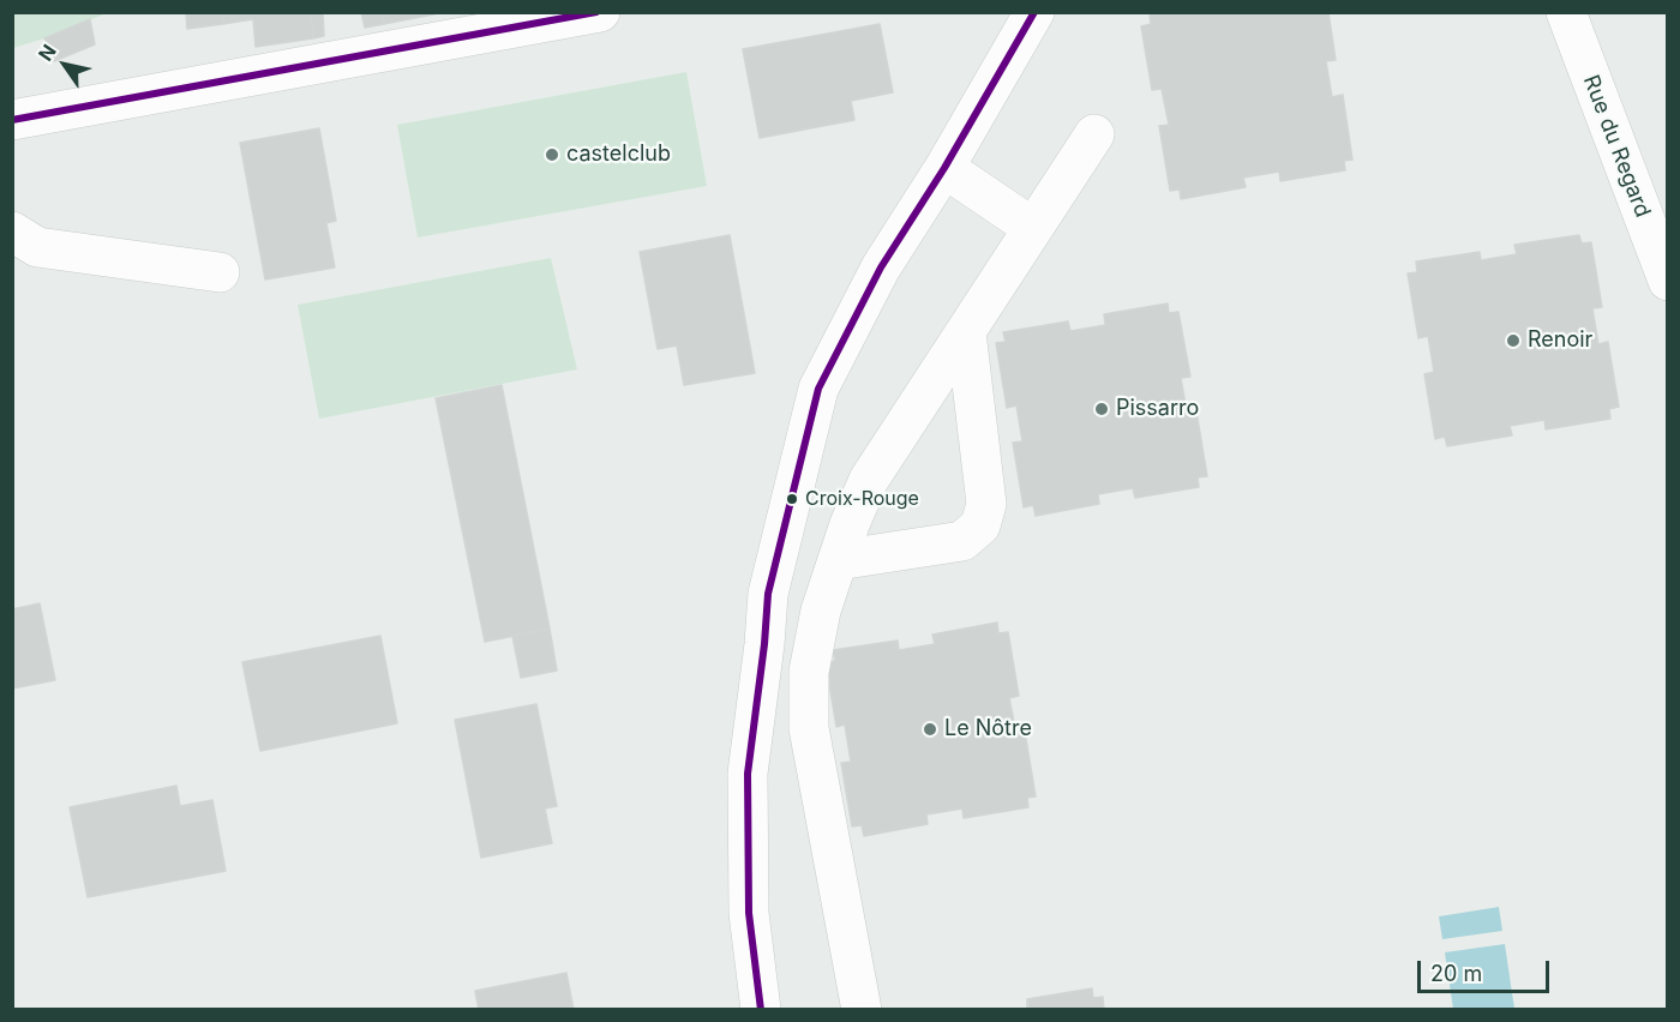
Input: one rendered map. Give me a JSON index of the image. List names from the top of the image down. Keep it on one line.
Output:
{"streets":{"street":["Rue du Regard"]},"places":["castelclub","Renoir","Pissarro","Croix-Rouge","Le Nôtre"],"scale_bar":"20 m","north":"top left"}
